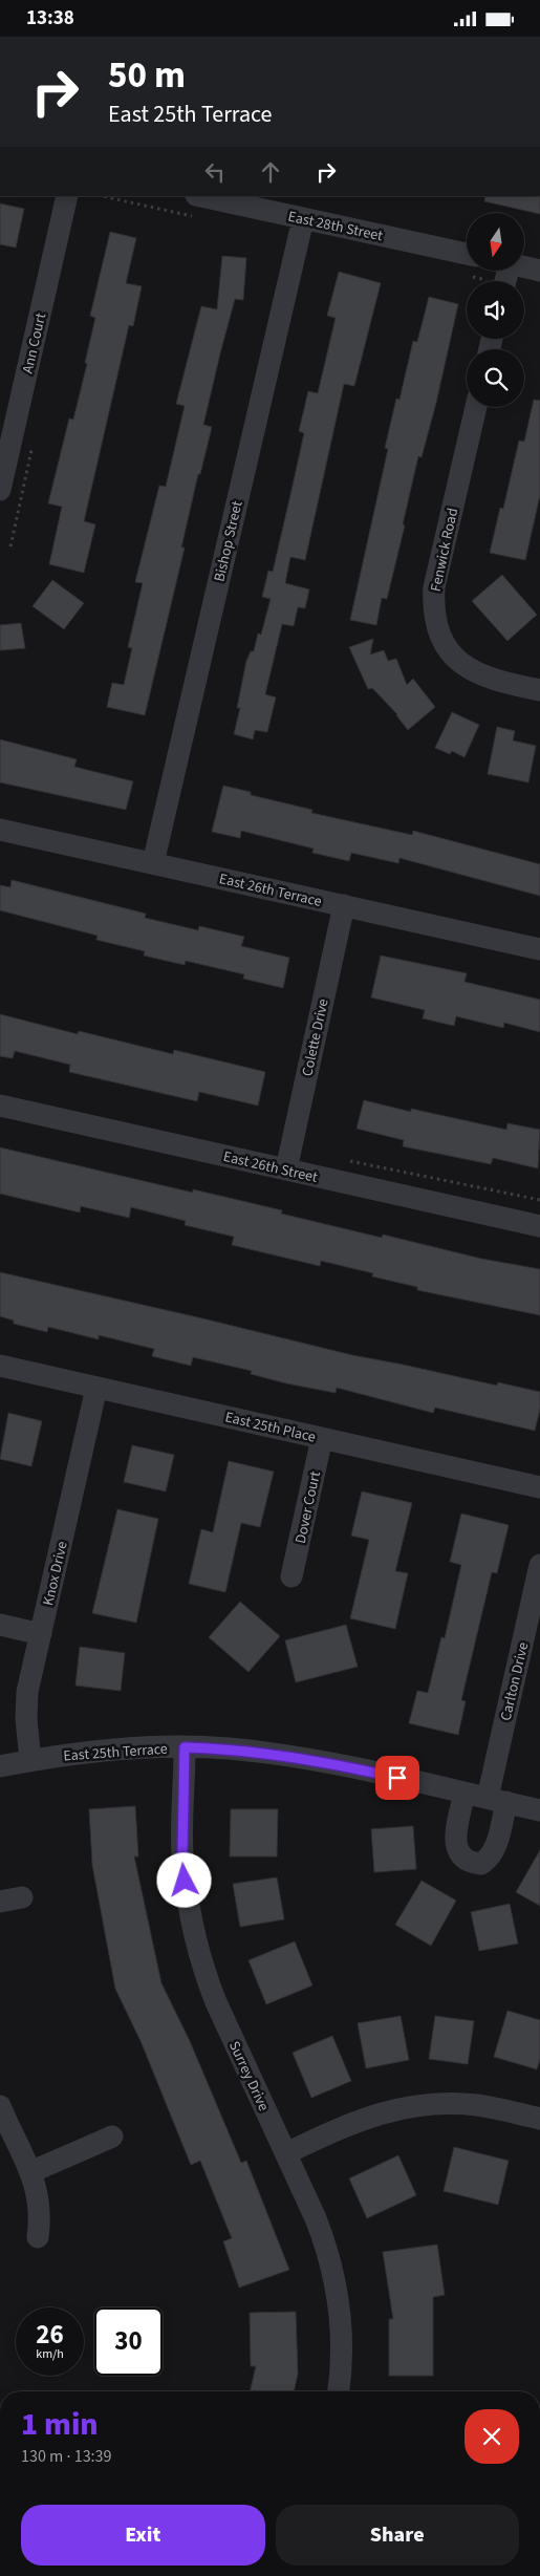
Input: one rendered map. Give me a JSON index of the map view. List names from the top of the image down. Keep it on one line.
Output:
{"streets":{"street":["East 28th Street","Ann Court","Bishop Street","Fenwick Road","East 26th Terrace","Colette Drive","East 26th Street","East 25th Place","Dover Court","Knox Drive","Carlton Drive","East 25th Terrace","Surrey Drive"]},"crossings":[["East 28th Street","Bishop Street"],["Bishop Street","East 26th Terrace"],["East 26th Terrace","Colette Drive"],["Colette Drive","East 26th Street"],["East 25th Place","Dover Court"],["East 25th Place","Knox Drive"],["Knox Drive","East 25th Terrace"],["Carlton Drive","East 25th Terrace"],["East 25th Terrace","Surrey Drive"]],"north":"bottom","page":{"status":"13:38","turn":["50 m","East 25th Terrace"],"speed":"26 km/h","limit":"30","heading":["1 min","130 m · 13:39"],"buttons":["Exit","Share"]}}
